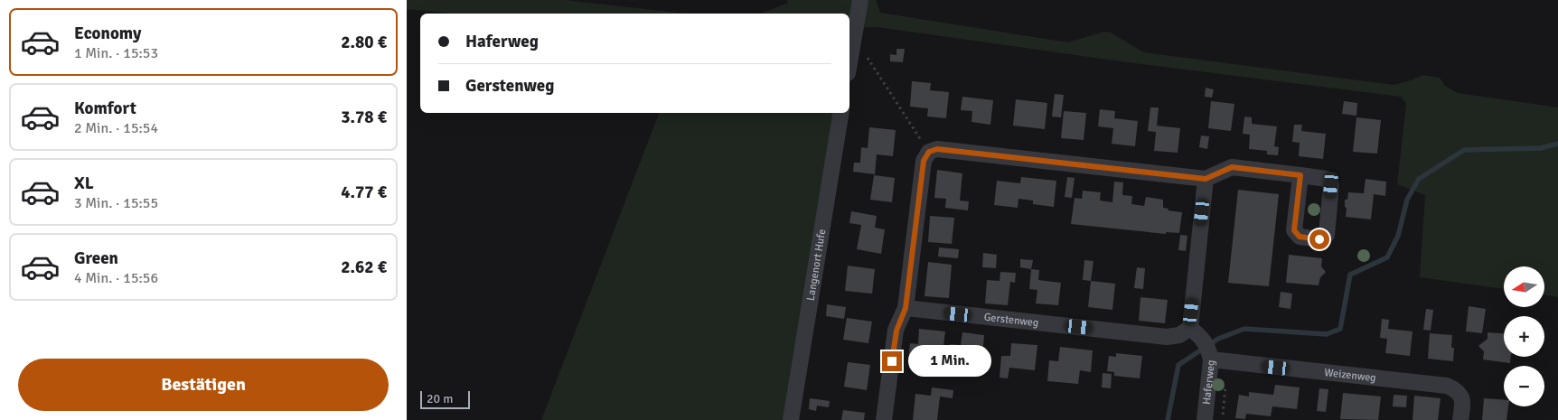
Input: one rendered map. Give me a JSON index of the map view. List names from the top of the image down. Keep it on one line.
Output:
{"streets":{"street":["Langenort Hufe","Gerstenweg","Weizenweg","Haferweg"]},"crossings":[["Gerstenweg","Haferweg"],["Weizenweg","Haferweg"]],"scale_bar":"20 m","north":"left","page":{"list":[{"name":"Economy","note":"1 Min. · 15:53","value":"2.80 €"},{"name":"Komfort","note":"2 Min. · 15:54","value":"3.78 €"},{"name":"XL","note":"3 Min. · 15:55","value":"4.77 €"},{"name":"Green","note":"4 Min. · 15:56","value":"2.62 €"}],"banner":["Haferweg","Gerstenweg"],"map_buttons":["+","−"],"bubble":"1 Min.","buttons":"Bestätigen","scale":"20 m"}}
